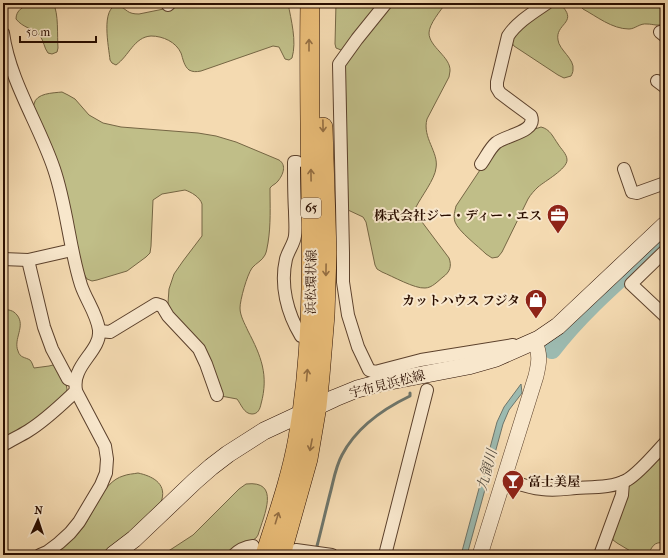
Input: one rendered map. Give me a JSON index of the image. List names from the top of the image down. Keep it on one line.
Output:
{"streets":{"main road":["65","浜松環状線","宇布見浜松線"]},"crossings":[["浜松環状線","宇布見浜松線"]],"water":["九領川"],"places":{"office":["株式会社ジー・ディー・エス"],"shop":["カットハウス フジタ"],"bar":["富士美屋"]},"scale_bar":"50 m","north":"top"}
